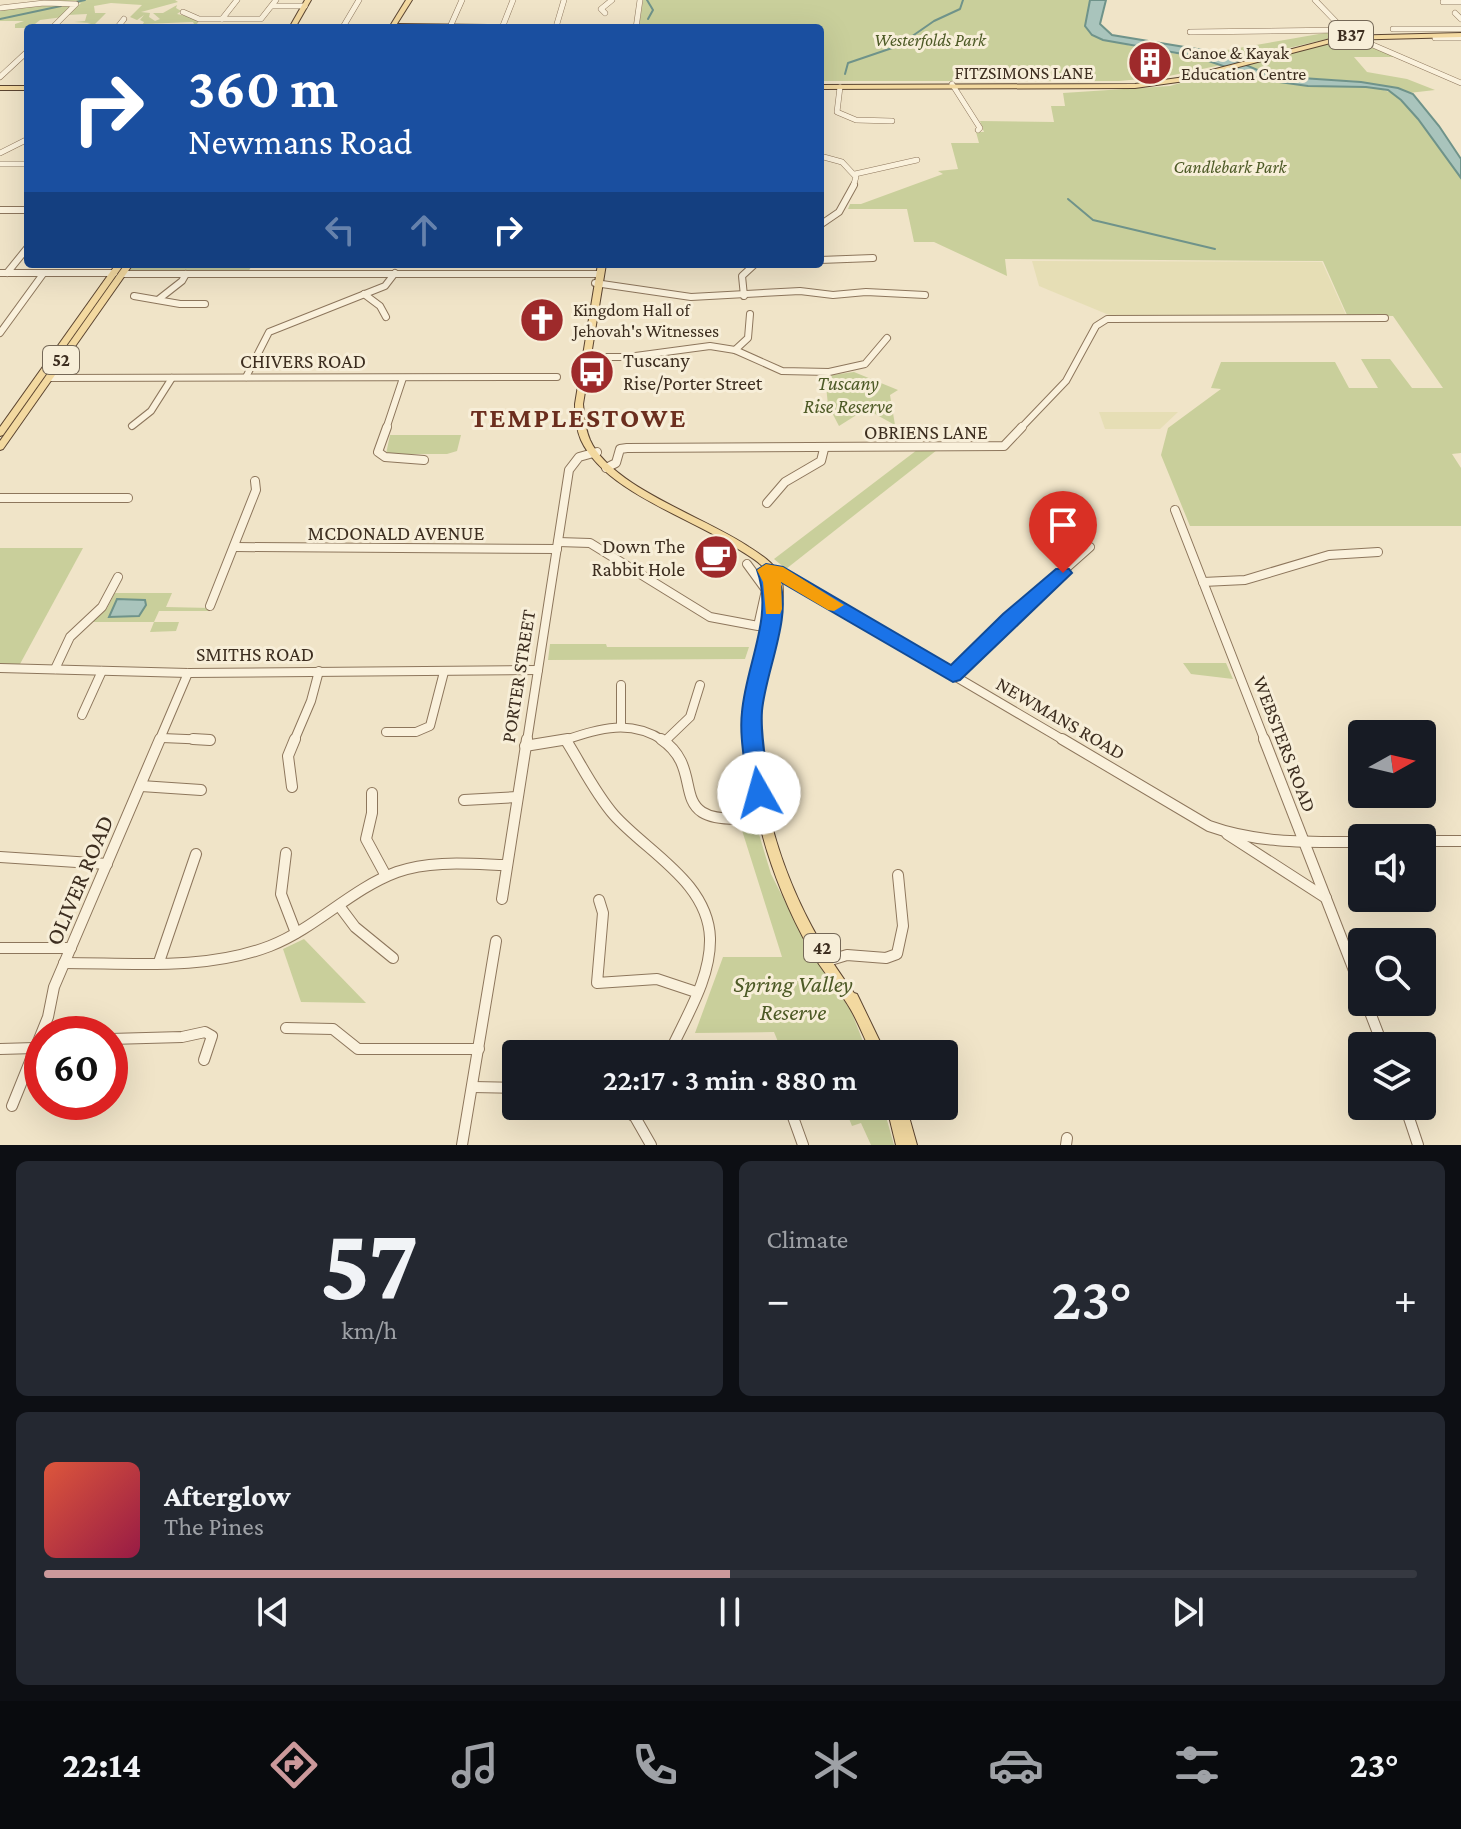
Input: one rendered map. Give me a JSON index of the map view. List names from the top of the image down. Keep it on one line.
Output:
{"streets":{"main road":["B37","FITZSIMONS LANE","52","NEWMANS ROAD","42"],"street":["CHIVERS ROAD","OBRIENS LANE","MCDONALD AVENUE","SMITHS ROAD","PORTER STREET","WEBSTERS ROAD","OLIVER ROAD"]},"crossings":[["52","CHIVERS ROAD"],["OBRIENS LANE","NEWMANS ROAD"],["MCDONALD AVENUE","PORTER STREET"],["SMITHS ROAD","PORTER STREET"],["SMITHS ROAD","OLIVER ROAD"],["PORTER STREET","NEWMANS ROAD"],["NEWMANS ROAD","WEBSTERS ROAD"],["NEWMANS ROAD","42"]],"districts":["TEMPLESTOWE"],"parks":["Westerfolds Park","Candlebark Park","Tuscany Rise Reserve","Spring Valley Reserve"],"places":{"building":["Canoe & Kayak Education Centre"],"church":["Kingdom Hall of Jehovah's Witnesses"],"bus stop":["Tuscany Rise/Porter Street"],"cafe":["Down The Rabbit Hole"]},"north":"right","page":{"turn":["360 m","Newmans Road"],"limit":"60","trip":"22:17 · 3 min · 880 m","tile":[["57","km/h"],"Climate"],"heat":["−","23°","+"],"song":["Afterglow","The Pines"],"tabs":["22:14","23°"]}}
